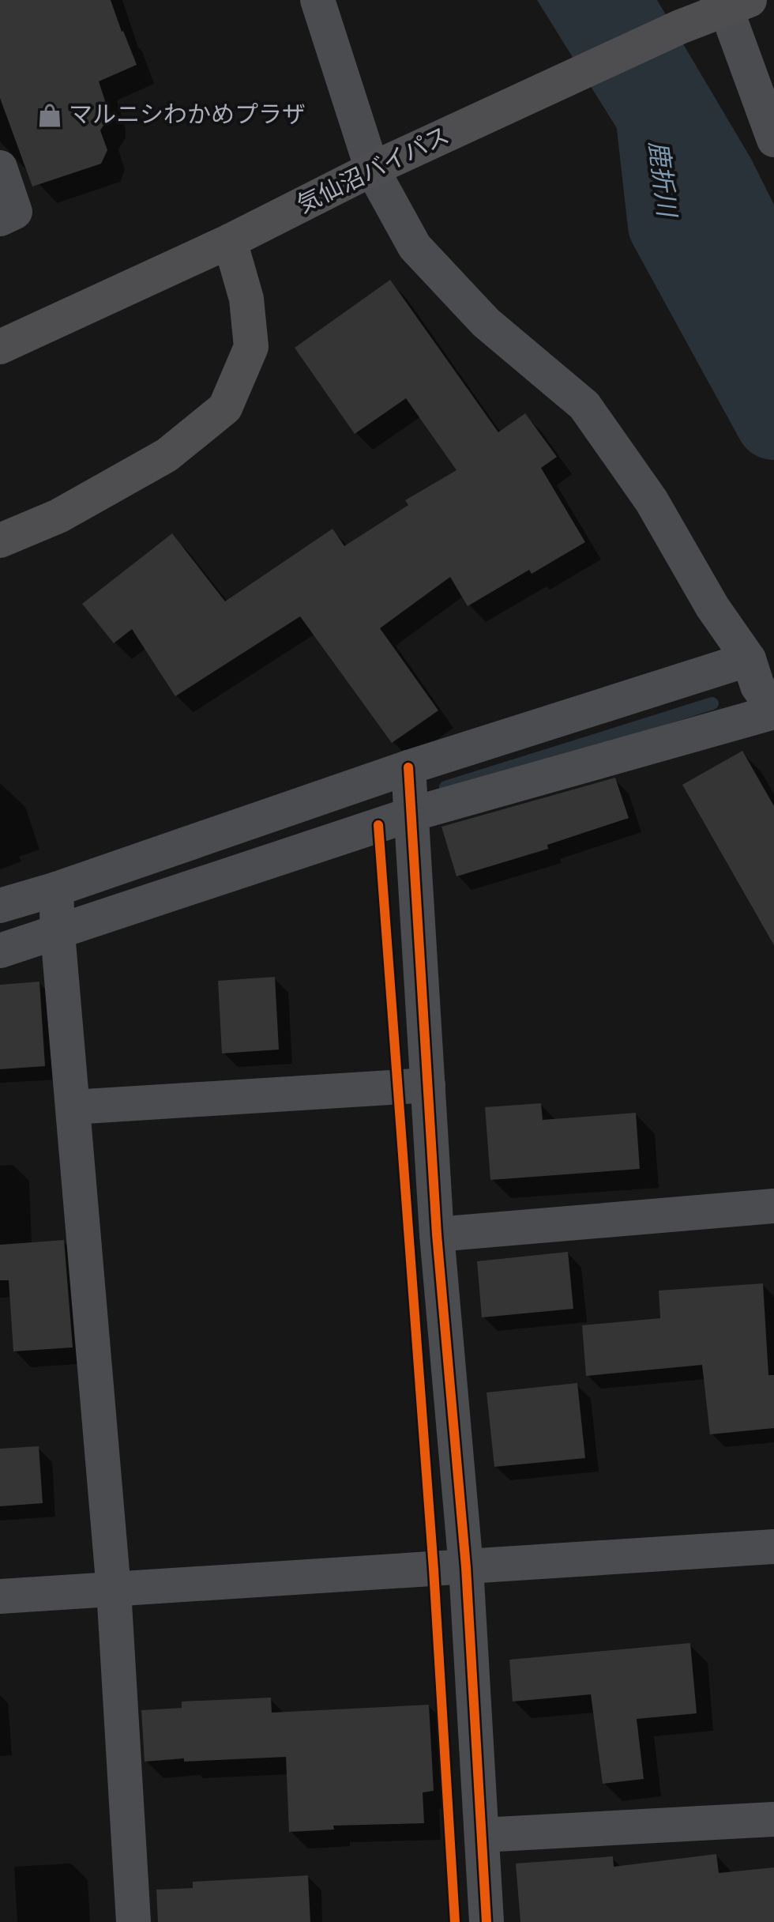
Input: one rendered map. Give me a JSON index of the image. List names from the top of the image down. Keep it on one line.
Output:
{"streets":{"highway":["気仙沼バイパス"]},"water":["鹿折川"],"places":{"shop":["マルニシわかめプラザ"]}}
